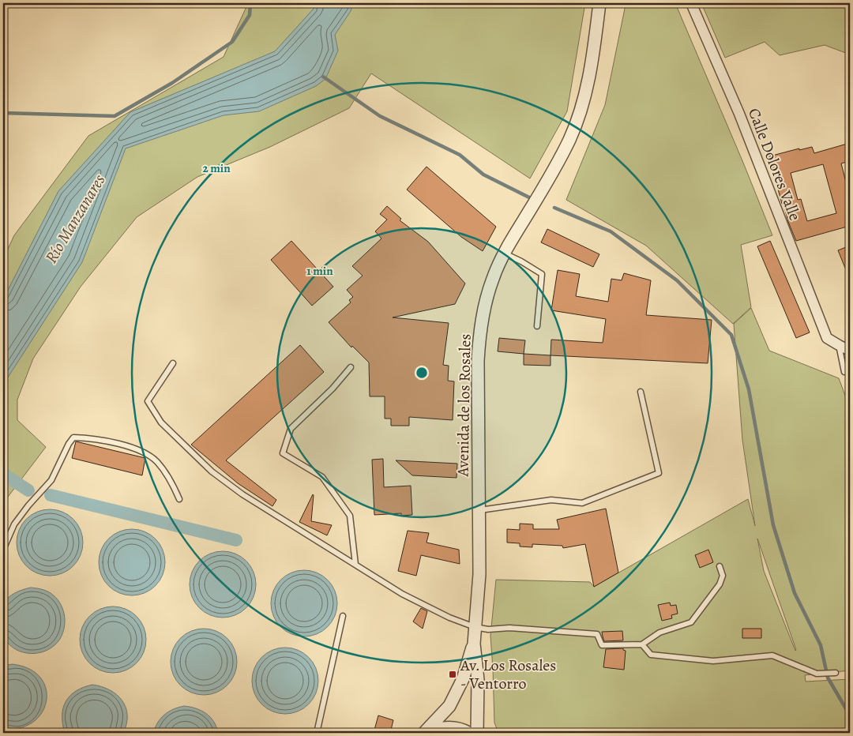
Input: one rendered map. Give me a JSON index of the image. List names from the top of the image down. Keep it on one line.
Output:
{"streets":{"street":["Calle Dolores Valle","Avenida de los Rosales"]},"water":["Río Manzanares"],"places":{"transit":["Av. Los Rosales - Ventorro"]},"rings":["2 min","1 min"]}
